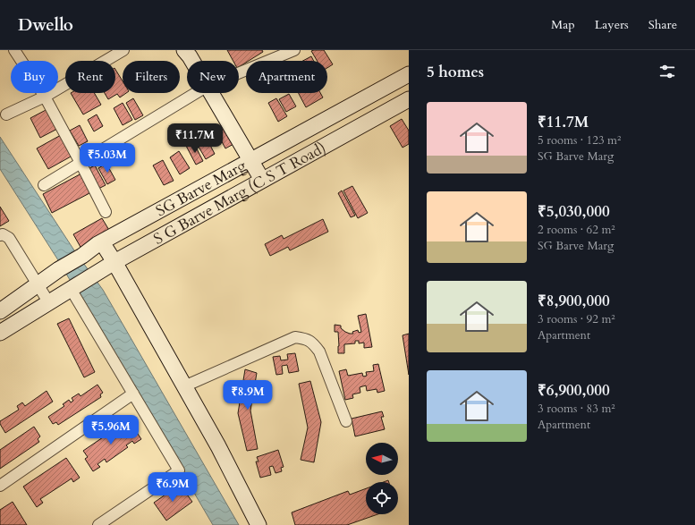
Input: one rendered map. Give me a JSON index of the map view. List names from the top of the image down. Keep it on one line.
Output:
{"streets":{"main road":["SG Barve Marg","S G Barve Marg (C S T Road)"]},"north":"left","page":{"header":"Dwello","nav":["Map","Layers","Share"],"heading":"5 homes","chip":["Buy","Rent","Filters","New","Apartment"],"list":[{"name":"₹11.7M","note":"5 rooms · 123 m² · SG Barve Marg"},{"name":"₹5,030,000","note":"2 rooms · 62 m² · SG Barve Marg"},{"name":"₹8,900,000","note":"3 rooms · 92 m² · Apartment"},{"name":"₹6,900,000","note":"3 rooms · 83 m² · Apartment"}],"price":["₹11.7M","₹5.03M","₹8.9M","₹5.96M","₹6.9M"]}}
